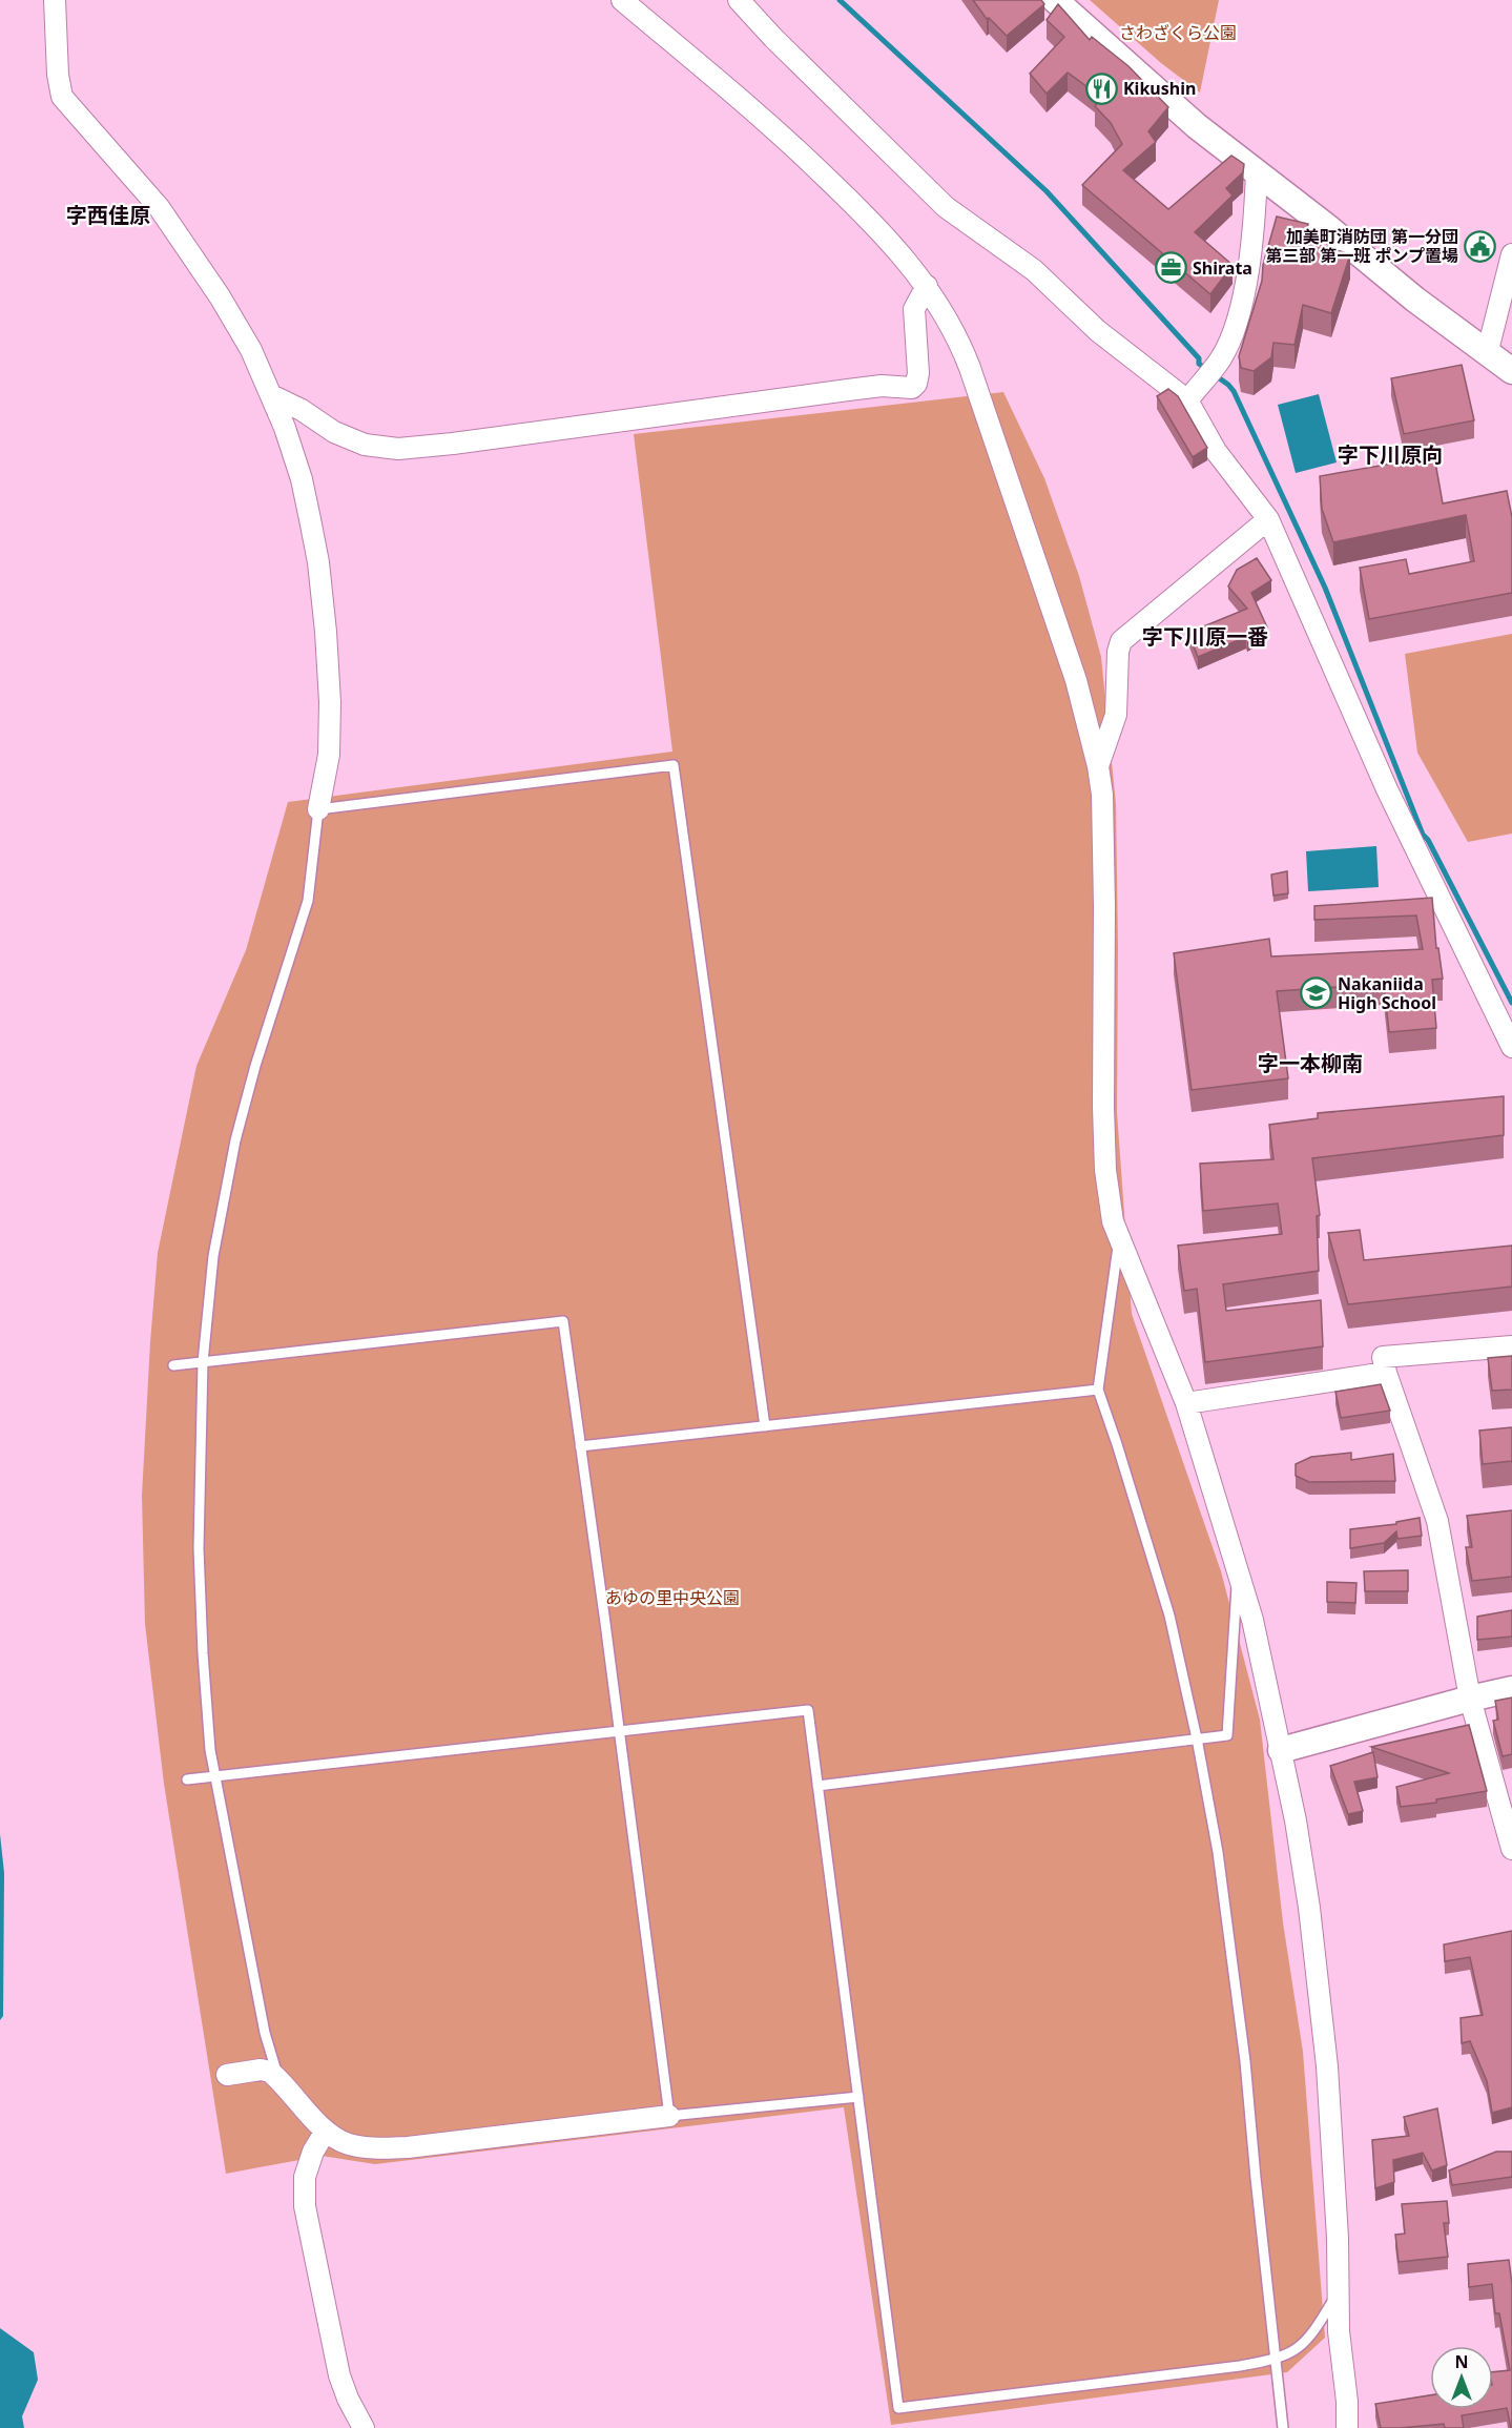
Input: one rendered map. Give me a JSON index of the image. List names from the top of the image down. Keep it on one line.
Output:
{"districts":["字西佳原","字下川原向","字下川原一番","字一本柳南"],"parks":["さわざくら公園","あゆの里中央公園"],"places":{"restaurant":["Kikushin"],"public building":["加美町消防団 第一分団 第三部 第一班 ポンプ置場"],"office":["Shirata"],"school or university":["Nakaniida High School"]},"north":"top"}
